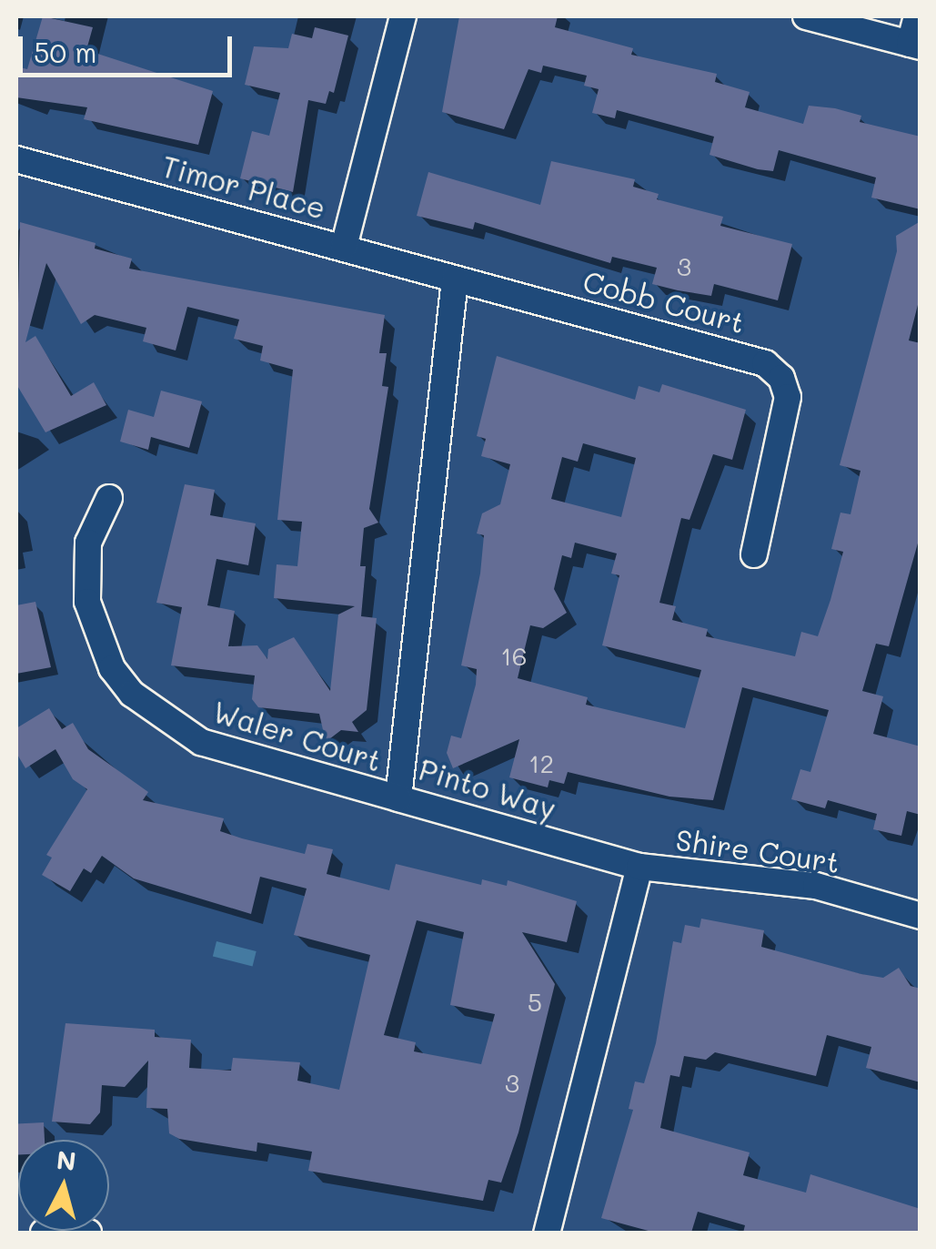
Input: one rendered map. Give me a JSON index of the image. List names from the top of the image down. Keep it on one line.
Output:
{"streets":{"street":["Timor Place","Cobb Court","Waler Court","Pinto Way","Shire Court"]},"crossings":[["Timor Place","Cobb Court"],["Timor Place","Pinto Way"],["Cobb Court","Pinto Way"],["Waler Court","Pinto Way"],["Pinto Way","Shire Court"]],"house_numbers":["3","16","12","5","3"],"scale_bar":"50 m","north":"top"}
